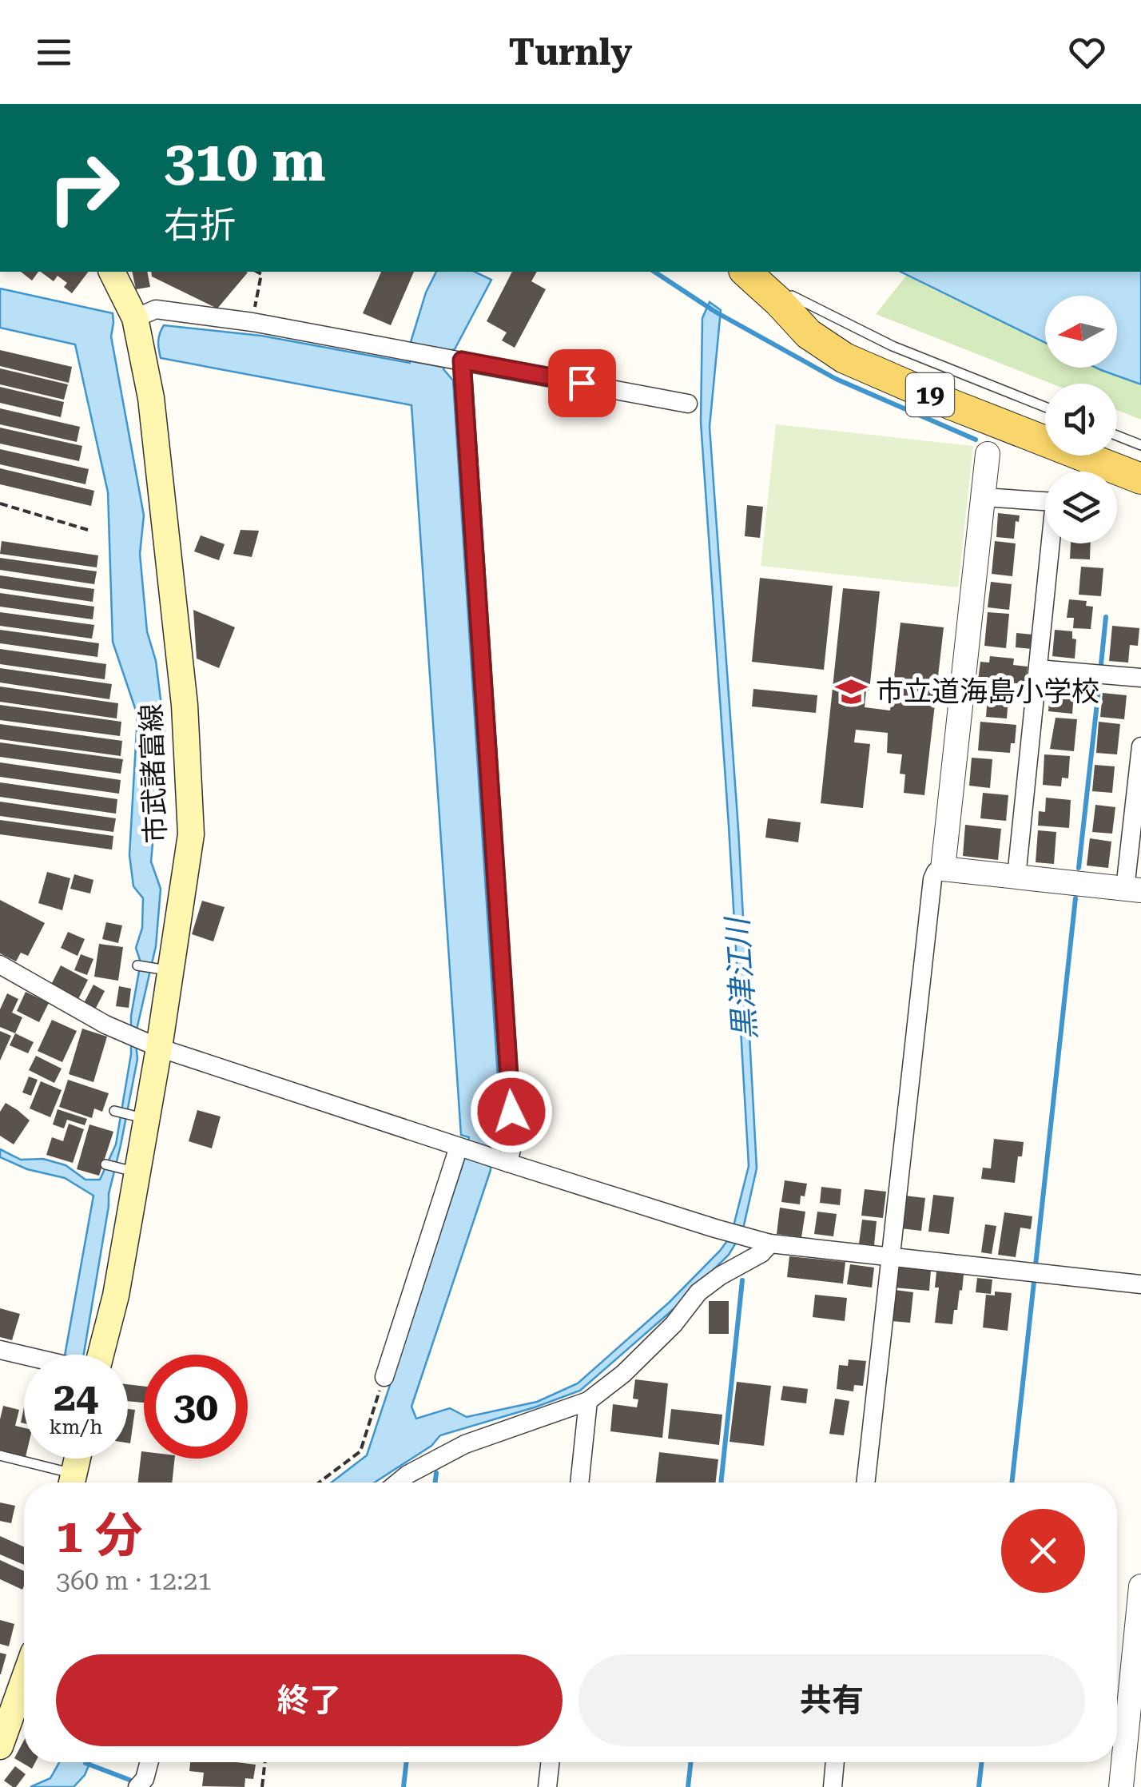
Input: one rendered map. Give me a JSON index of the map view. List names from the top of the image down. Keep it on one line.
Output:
{"streets":{"main road":["19","市武諸富線"]},"water":["黒津江川"],"places":{"school or university":["市立道海島小学校"]},"north":"left","page":{"header":"Turnly","turn":["310 m","右折"],"speed":"24 km/h","limit":"30","heading":["1 分","360 m · 12:21"],"buttons":["終了","共有"]}}
